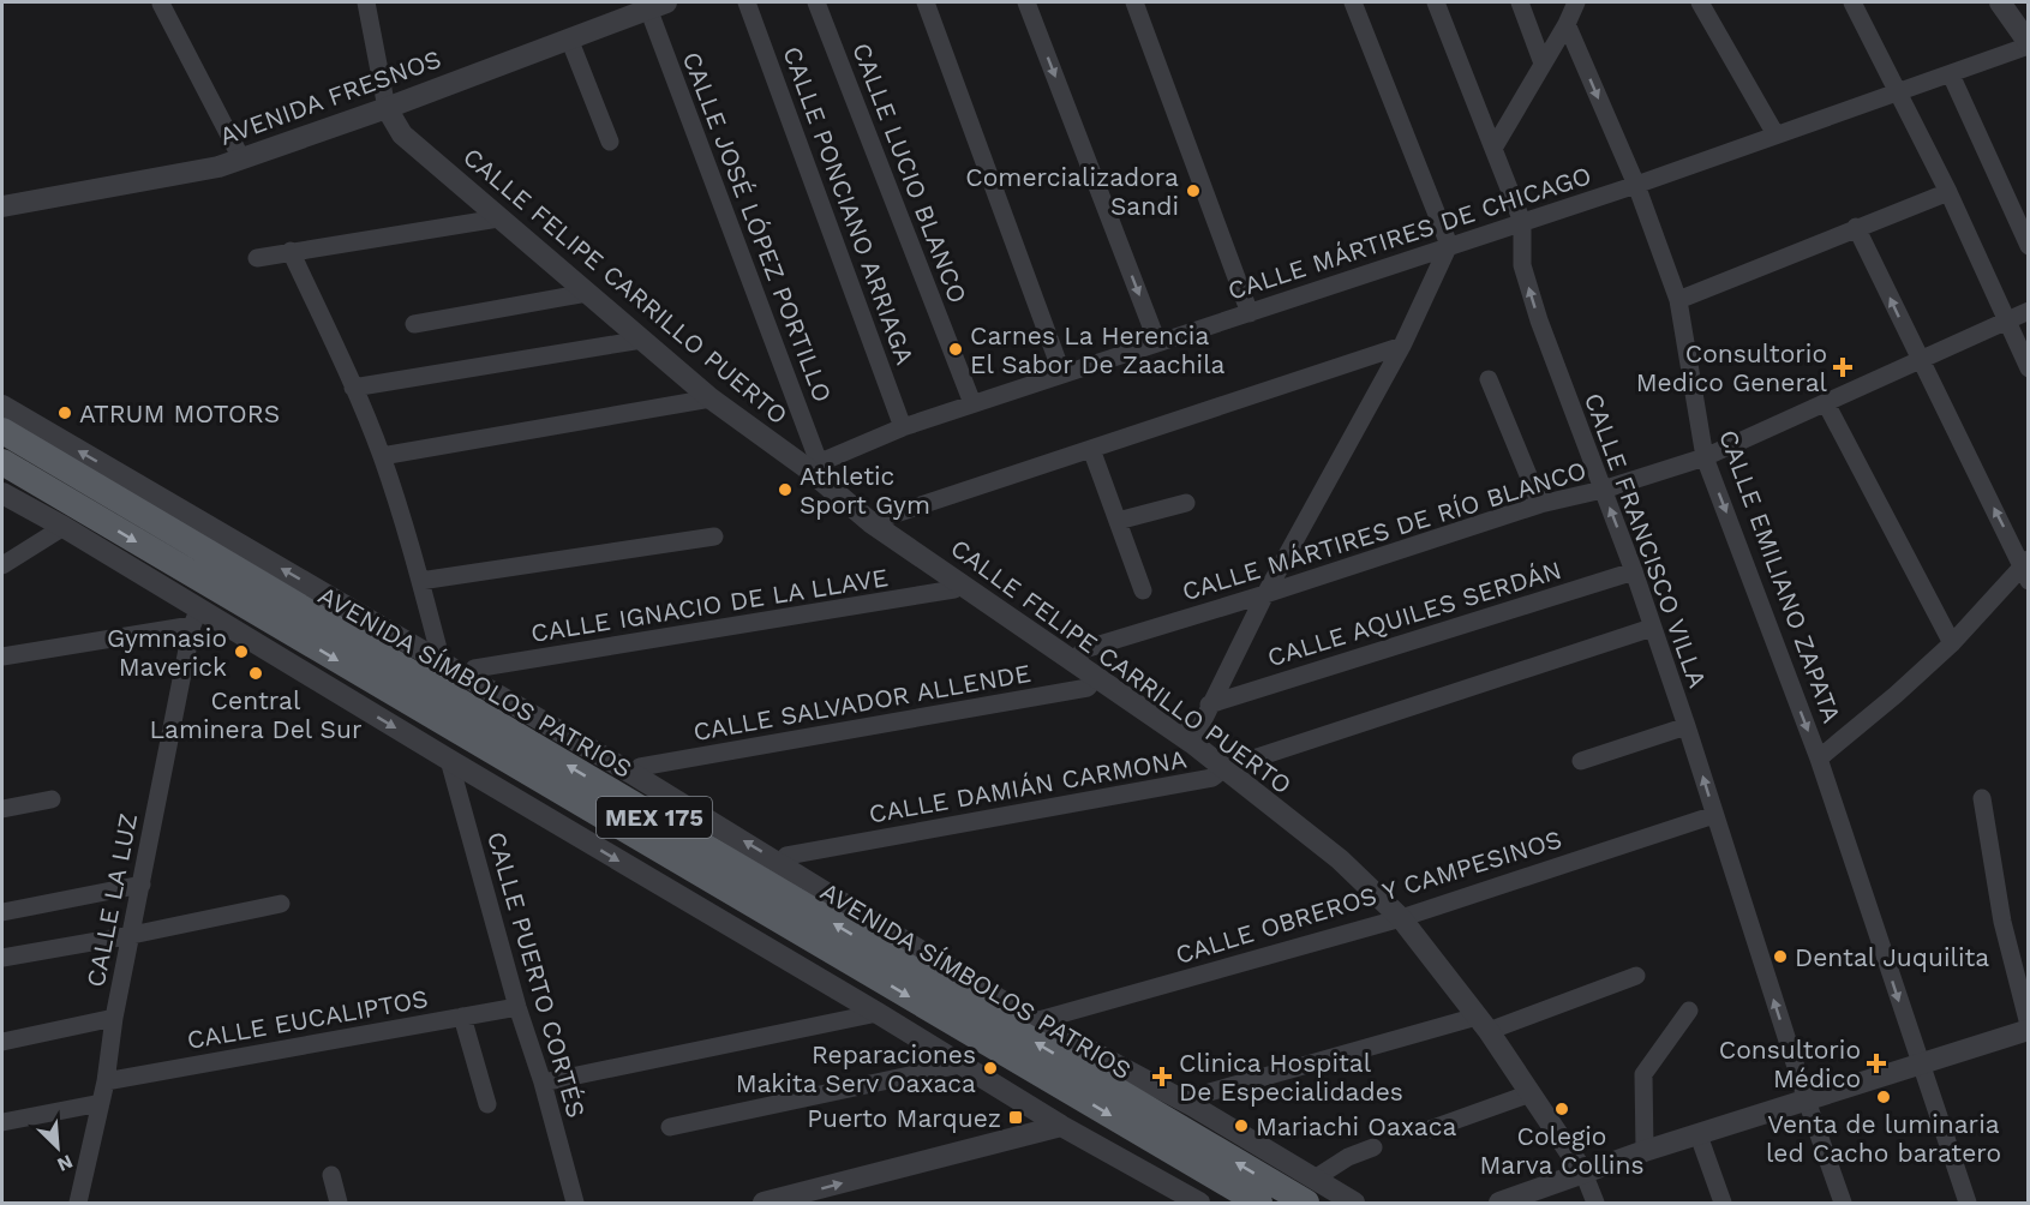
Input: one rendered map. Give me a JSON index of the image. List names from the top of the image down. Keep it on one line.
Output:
{"streets":{"main road":["AVENIDA SÍMBOLOS PATRIOS","MEX 175"],"street":["AVENIDA FRESNOS","CALLE LUCIO BLANCO","CALLE PONCIANO ARRIAGA","CALLE JOSÉ LÓPEZ PORTILLO","CALLE MÁRTIRES DE CHICAGO","CALLE FELIPE CARRILLO PUERTO","CALLE MÁRTIRES DE RÍO BLANCO","CALLE FRANCISCO VILLA","CALLE EMILIANO ZAPATA","CALLE IGNACIO DE LA LLAVE","CALLE AQUILES SERDÁN","CALLE SALVADOR ALLENDE","CALLE DAMIÁN CARMONA","CALLE OBREROS Y CAMPESINOS","CALLE LA LUZ","CALLE PUERTO CORTÉS","CALLE EUCALIPTOS"]},"crossings":[["AVENIDA FRESNOS","CALLE JOSÉ LÓPEZ PORTILLO"],["AVENIDA FRESNOS","CALLE FELIPE CARRILLO PUERTO"],["CALLE LUCIO BLANCO","CALLE MÁRTIRES DE CHICAGO"],["CALLE PONCIANO ARRIAGA","CALLE MÁRTIRES DE CHICAGO"],["CALLE JOSÉ LÓPEZ PORTILLO","CALLE MÁRTIRES DE CHICAGO"],["CALLE JOSÉ LÓPEZ PORTILLO","CALLE FELIPE CARRILLO PUERTO"],["CALLE MÁRTIRES DE CHICAGO","CALLE FELIPE CARRILLO PUERTO"],["CALLE MÁRTIRES DE CHICAGO","CALLE FRANCISCO VILLA"],["CALLE MÁRTIRES DE CHICAGO","CALLE EMILIANO ZAPATA"],["CALLE FELIPE CARRILLO PUERTO","CALLE MÁRTIRES DE RÍO BLANCO"],["CALLE FELIPE CARRILLO PUERTO","CALLE IGNACIO DE LA LLAVE"],["CALLE FELIPE CARRILLO PUERTO","CALLE SALVADOR ALLENDE"],["CALLE FELIPE CARRILLO PUERTO","CALLE DAMIÁN CARMONA"],["CALLE FELIPE CARRILLO PUERTO","CALLE OBREROS Y CAMPESINOS"],["CALLE MÁRTIRES DE RÍO BLANCO","CALLE FRANCISCO VILLA"],["CALLE MÁRTIRES DE RÍO BLANCO","CALLE EMILIANO ZAPATA"],["CALLE FRANCISCO VILLA","CALLE AQUILES SERDÁN"],["CALLE FRANCISCO VILLA","CALLE DAMIÁN CARMONA"],["CALLE FRANCISCO VILLA","CALLE OBREROS Y CAMPESINOS"],["CALLE IGNACIO DE LA LLAVE","AVENIDA SÍMBOLOS PATRIOS"],["AVENIDA SÍMBOLOS PATRIOS","CALLE SALVADOR ALLENDE"],["AVENIDA SÍMBOLOS PATRIOS","CALLE DAMIÁN CARMONA"],["AVENIDA SÍMBOLOS PATRIOS","CALLE OBREROS Y CAMPESINOS"],["CALLE LA LUZ","CALLE EUCALIPTOS"],["CALLE PUERTO CORTÉS","CALLE EUCALIPTOS"]],"one_way":["CALLE FRANCISCO VILLA"],"places":{"other":["Comercializadora Sandi","Carnes La Herencia El Sabor De Zaachila","ATRUM MOTORS","Athletic Sport Gym","Gymnasio Maverick","Central Laminera Del Sur","Dental Juquilita","Reparaciones Makita Serv Oaxaca","Venta de luminaria led Cacho baratero","Colegio Marva Collins","Mariachi Oaxaca"],"health":["Consultorio Medico General","Consultorio Médico","Clinica Hospital De Especialidades"],"transit":["Puerto Marquez"]},"north":"bottom right"}
